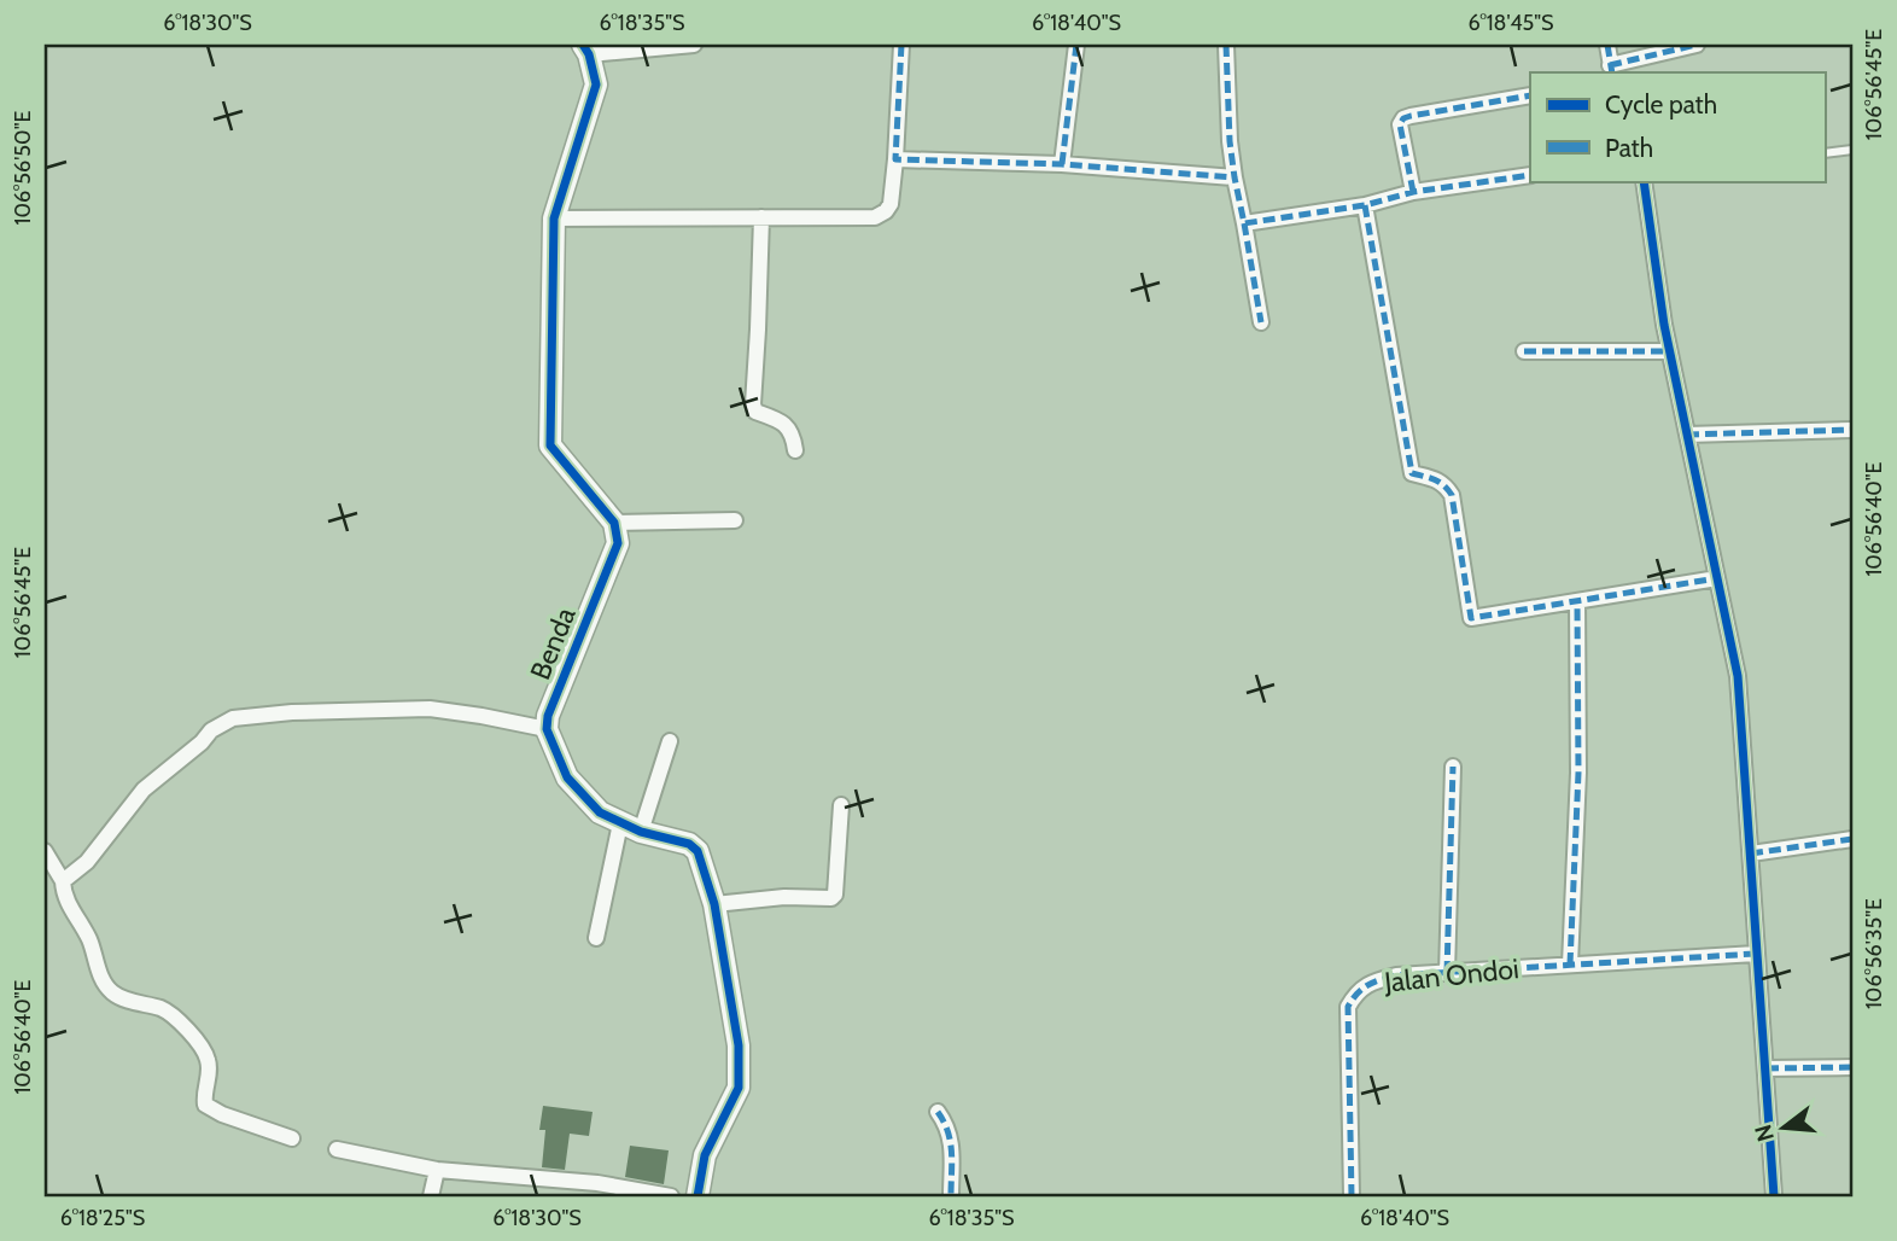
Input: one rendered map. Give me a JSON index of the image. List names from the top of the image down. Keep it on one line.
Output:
{"streets":{"street":["Benda","Jalan Ondoi"]},"legend":["Cycle path","Path"],"north":"left","coordinates":["6°18'30\"S","6°18'35\"S","6°18'40\"S","6°18'45\"S","106°56'45\"E","106°56'50\"E","106°56'40\"E","106°56'35\"E","6°18'25\"S"]}
